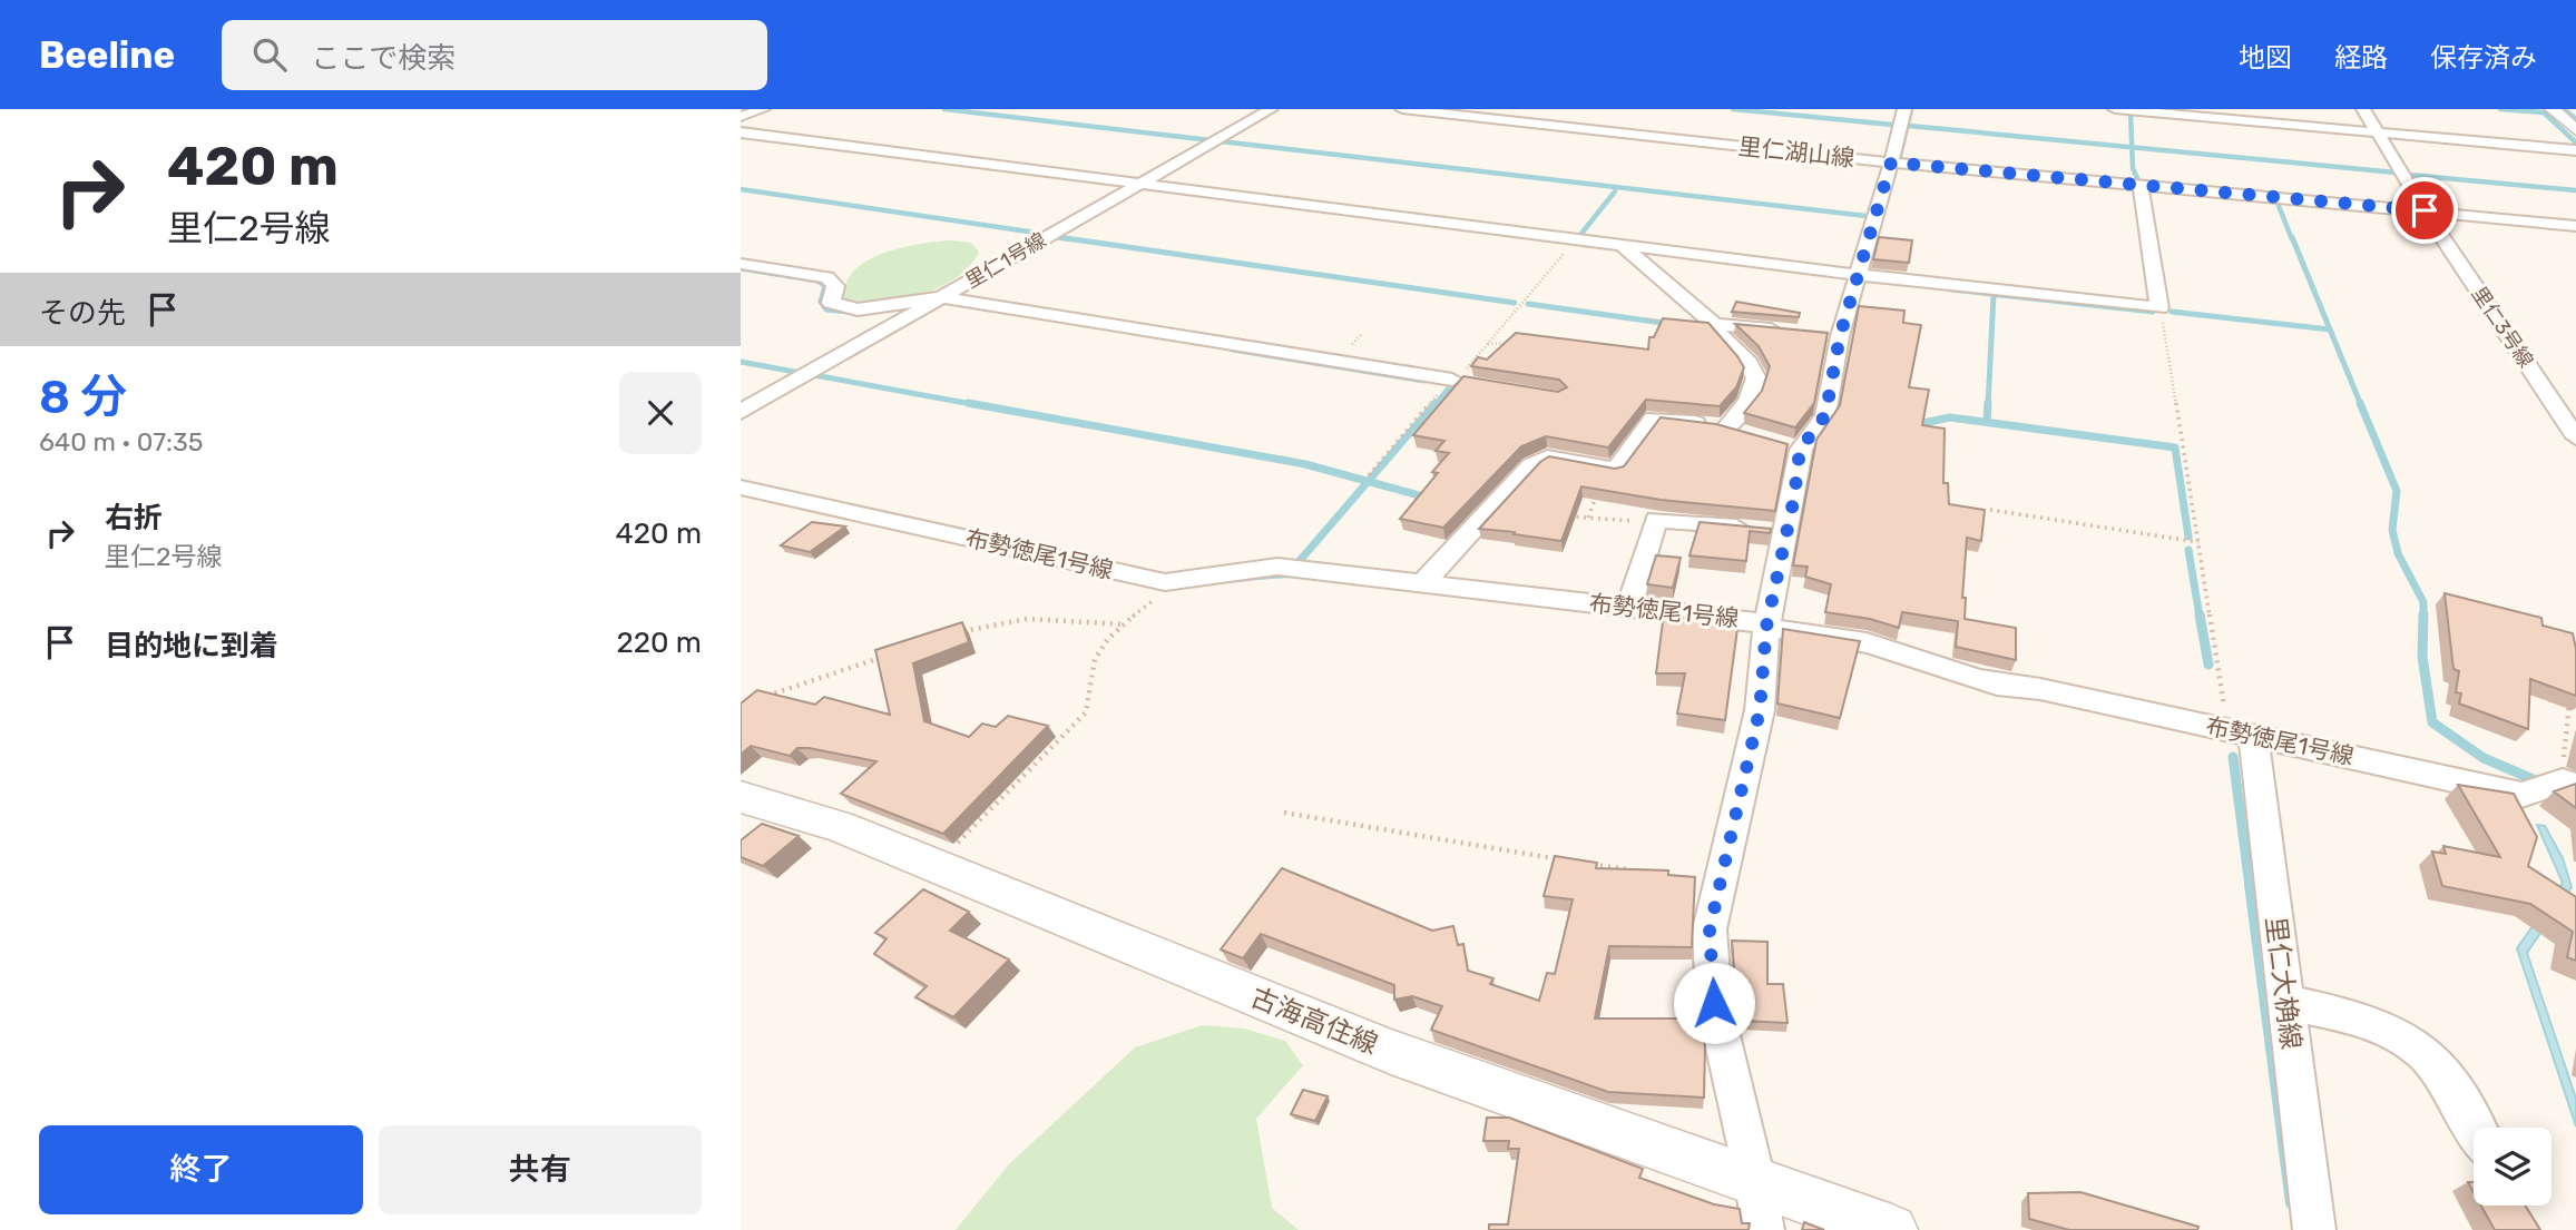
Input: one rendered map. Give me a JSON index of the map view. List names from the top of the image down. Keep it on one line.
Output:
{"streets":{"street":["里仁湖山線","里仁1号線","里仁3号線","布勢徳尾1号線","里仁大桷線","古海高住線"]},"crossings":[["里仁湖山線","布勢徳尾1号線"],["里仁湖山線","古海高住線"],["布勢徳尾1号線","里仁大桷線"]],"page":{"header":"Beeline","search":"ここで検索","nav":["地図","経路","保存済み"],"turn":["420 m","里仁2号線"],"then":"その先","heading":["8 分","640 m · 07:35"],"list":[{"name":"右折","note":"里仁2号線","value":"420 m"},{"name":"目的地に到着","value":"220 m"}],"buttons":["終了","共有"]}}
